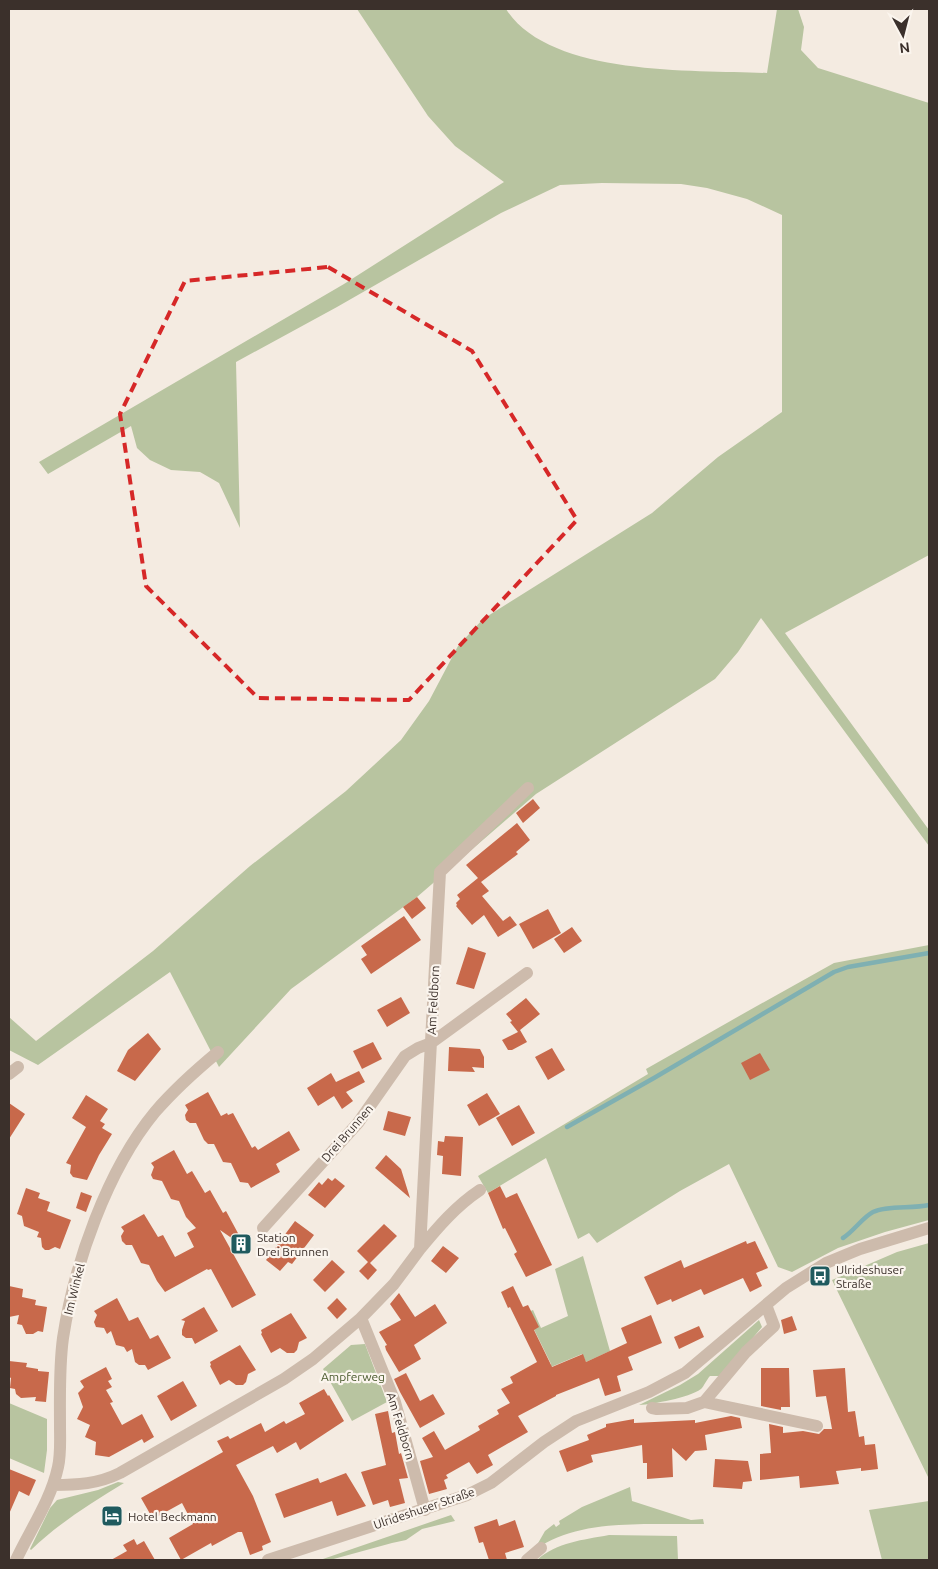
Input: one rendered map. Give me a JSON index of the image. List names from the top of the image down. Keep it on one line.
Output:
{"streets":{"street":["Am Feldborn","Drei Brunnen","Im Winkel","Ulrideshuser Straße"]},"crossings":[["Am Feldborn","Drei Brunnen"],["Am Feldborn","Ulrideshuser Straße"]],"parks":["Ampferweg"],"places":{"building":["Station Drei Brunnen"],"bus stop":["Ulrideshuser Straße"],"hotel":["Hotel Beckmann"]},"north":"bottom"}
